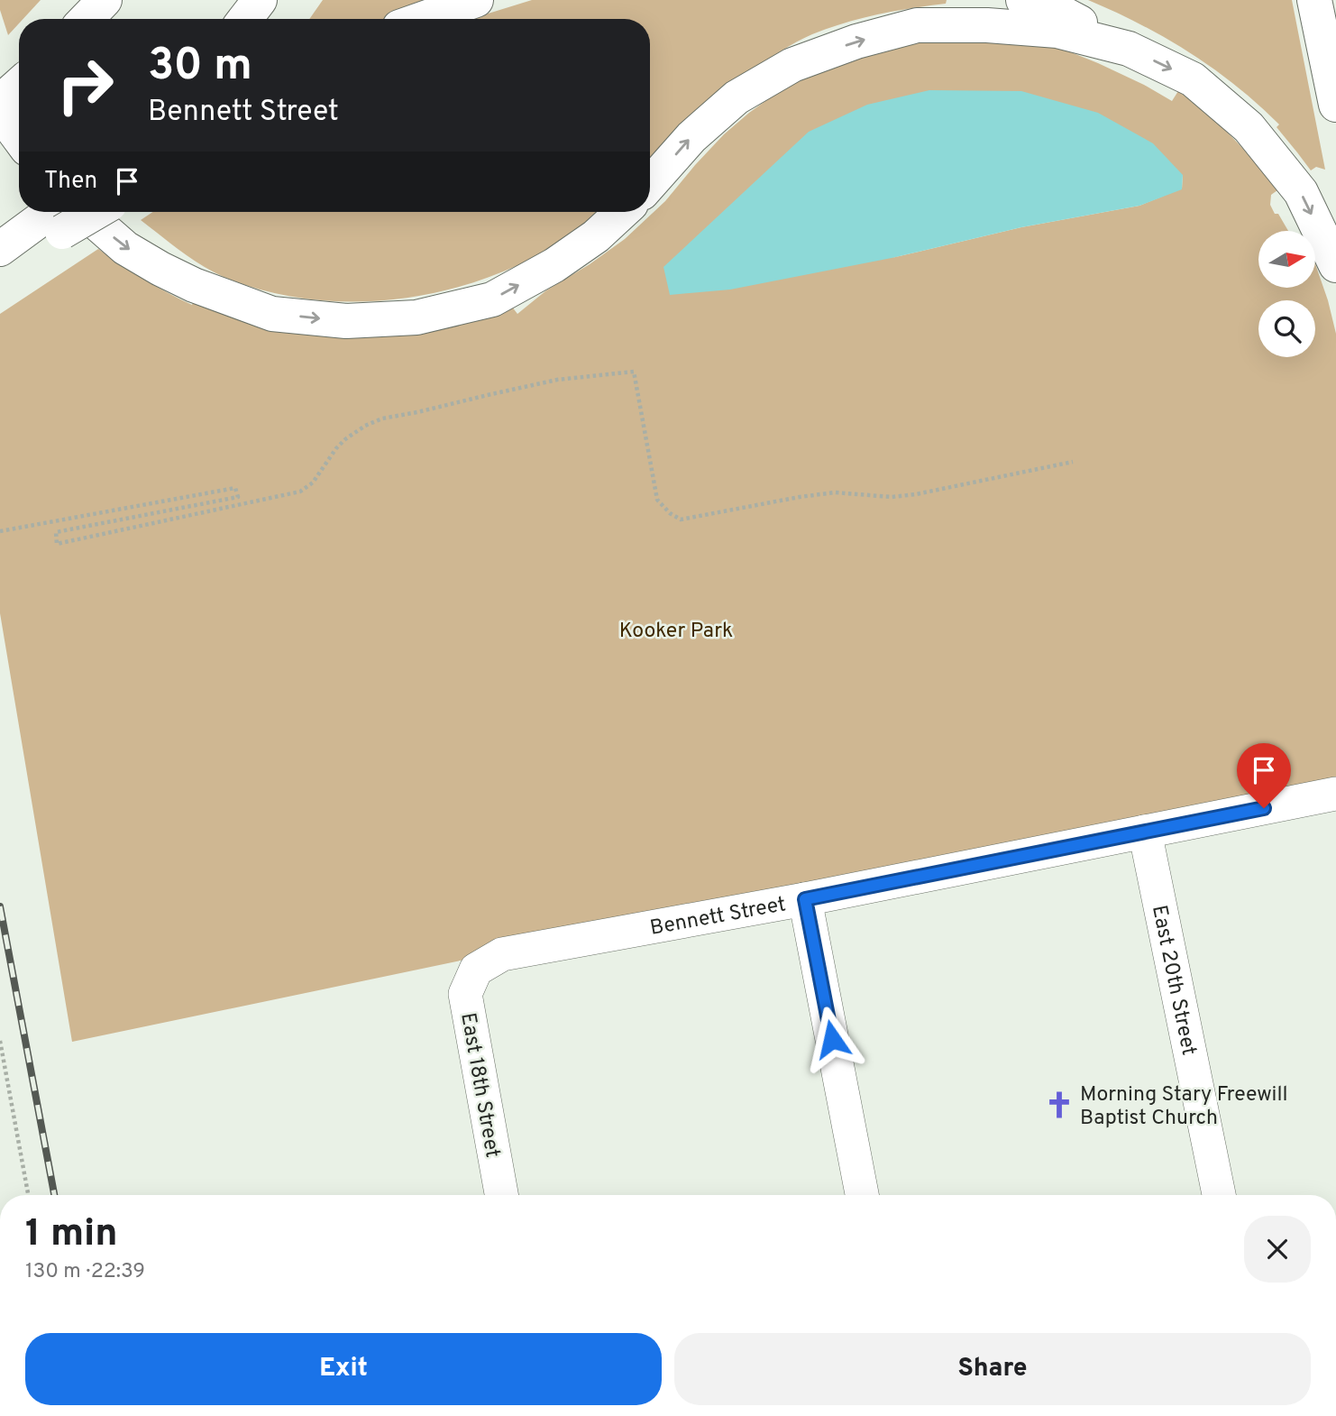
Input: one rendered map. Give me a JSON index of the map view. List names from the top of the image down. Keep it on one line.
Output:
{"streets":{"street":["Bennett Street","East 20th Street","East 18th Street"]},"crossings":[["Bennett Street","East 20th Street"],["Bennett Street","East 18th Street"]],"parks":["Kooker Park"],"places":{"church":["Morning Stary Freewill Baptist Church"]},"north":"right","page":{"turn":["30 m","Bennett Street"],"then":"Then","heading":["1 min","130 m · 22:39"],"buttons":["Exit","Share"]}}
